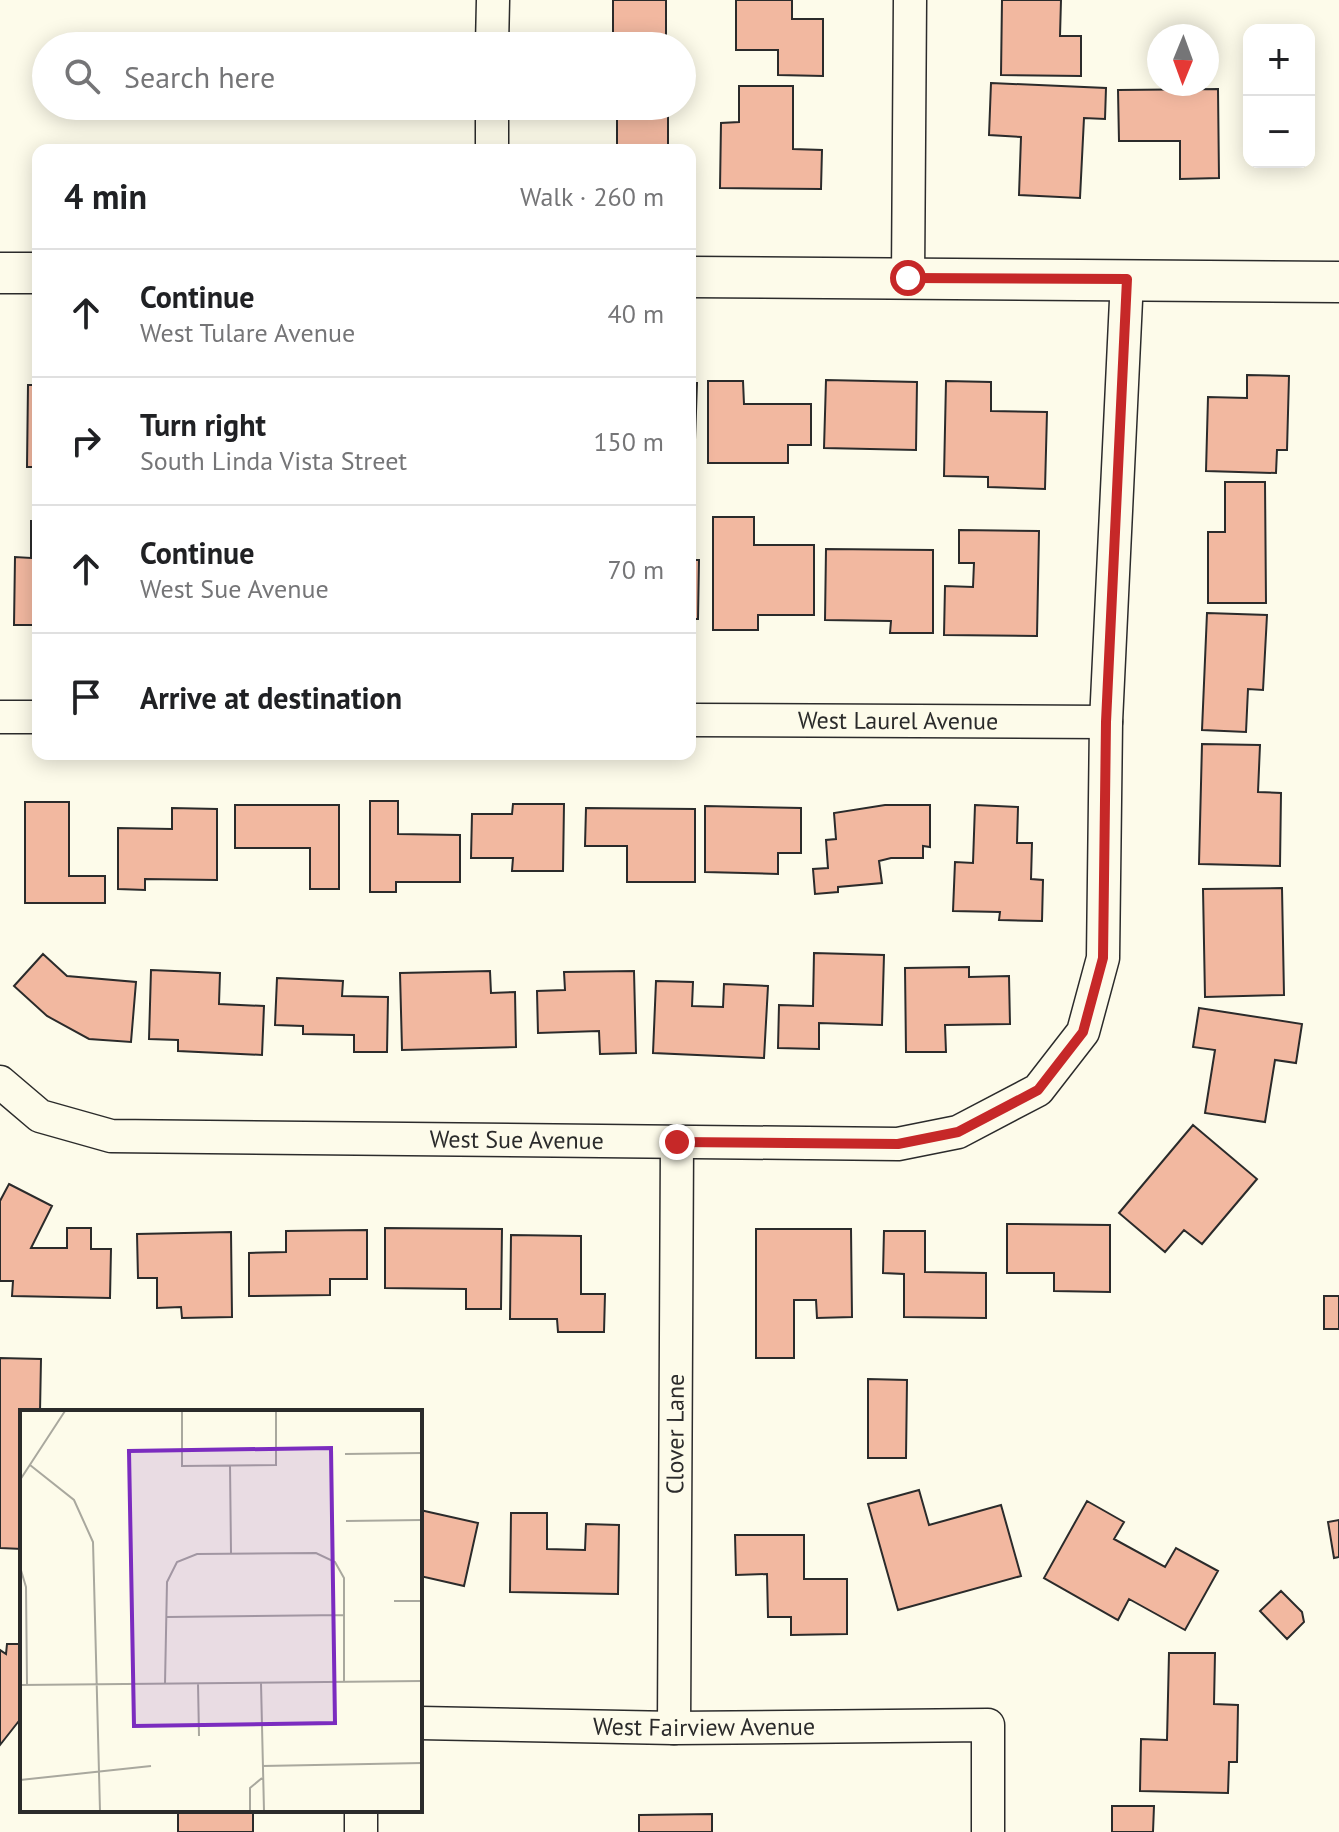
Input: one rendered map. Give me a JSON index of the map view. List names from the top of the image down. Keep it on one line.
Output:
{"streets":{"street":["West Laurel Avenue","West Sue Avenue","Clover Lane","West Fairview Avenue"]},"crossings":[["West Laurel Avenue","West Sue Avenue"],["West Sue Avenue","Clover Lane"],["Clover Lane","West Fairview Avenue"]],"north":"bottom","page":{"map_buttons":["+","−"],"search":"Search here","heading":["4 min","Walk · 260 m"],"list":[["Continue","West Tulare Avenue","40 m"],["Turn right","South Linda Vista Street","150 m"],["Continue","West Sue Avenue","70 m"],"Arrive at destination"]}}
